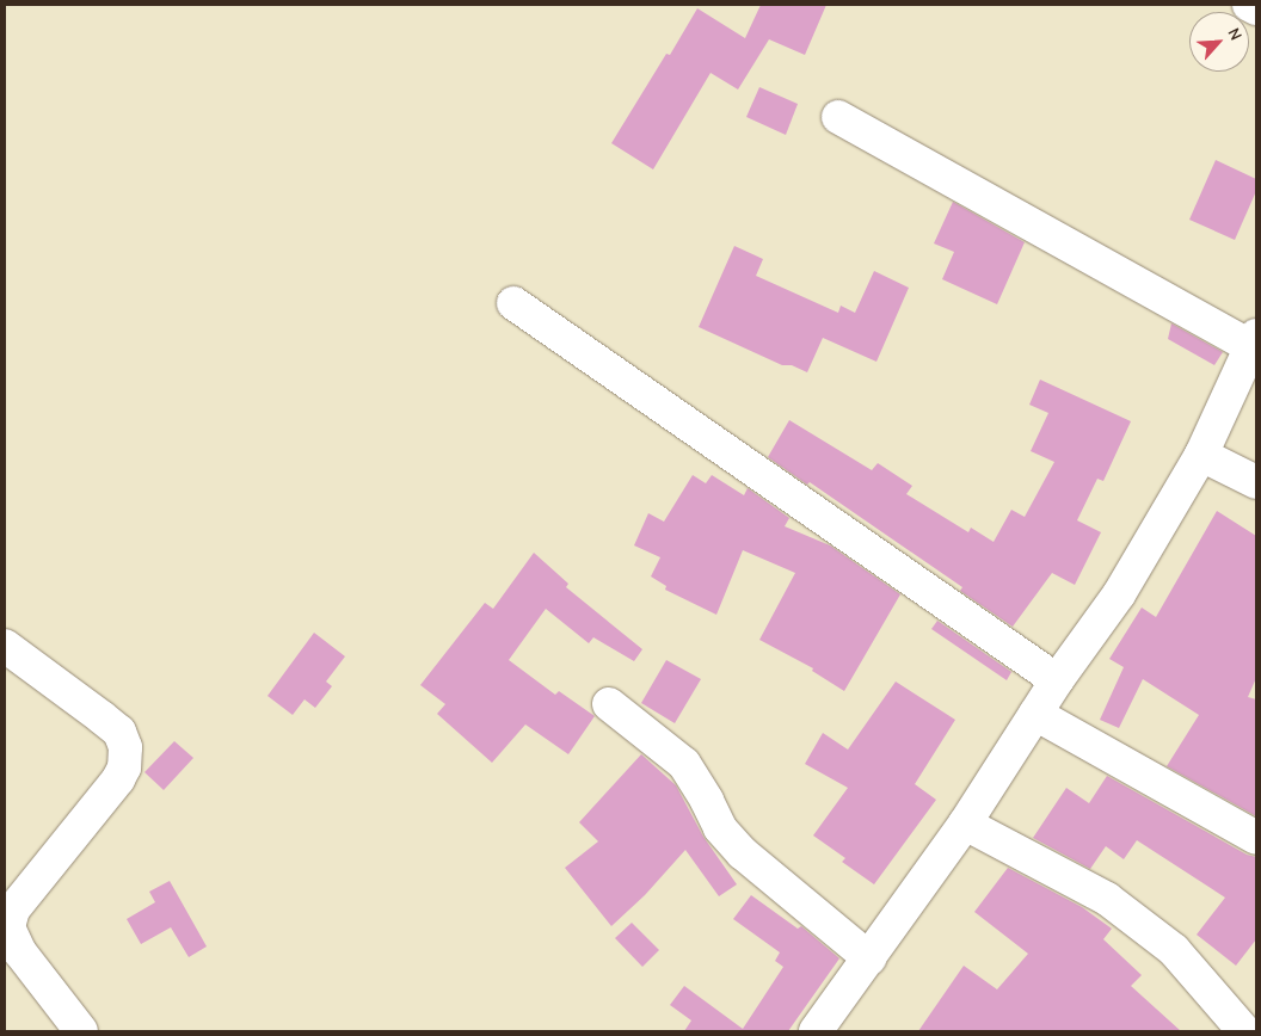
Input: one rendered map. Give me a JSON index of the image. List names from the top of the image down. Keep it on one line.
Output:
{"north":"top right"}
